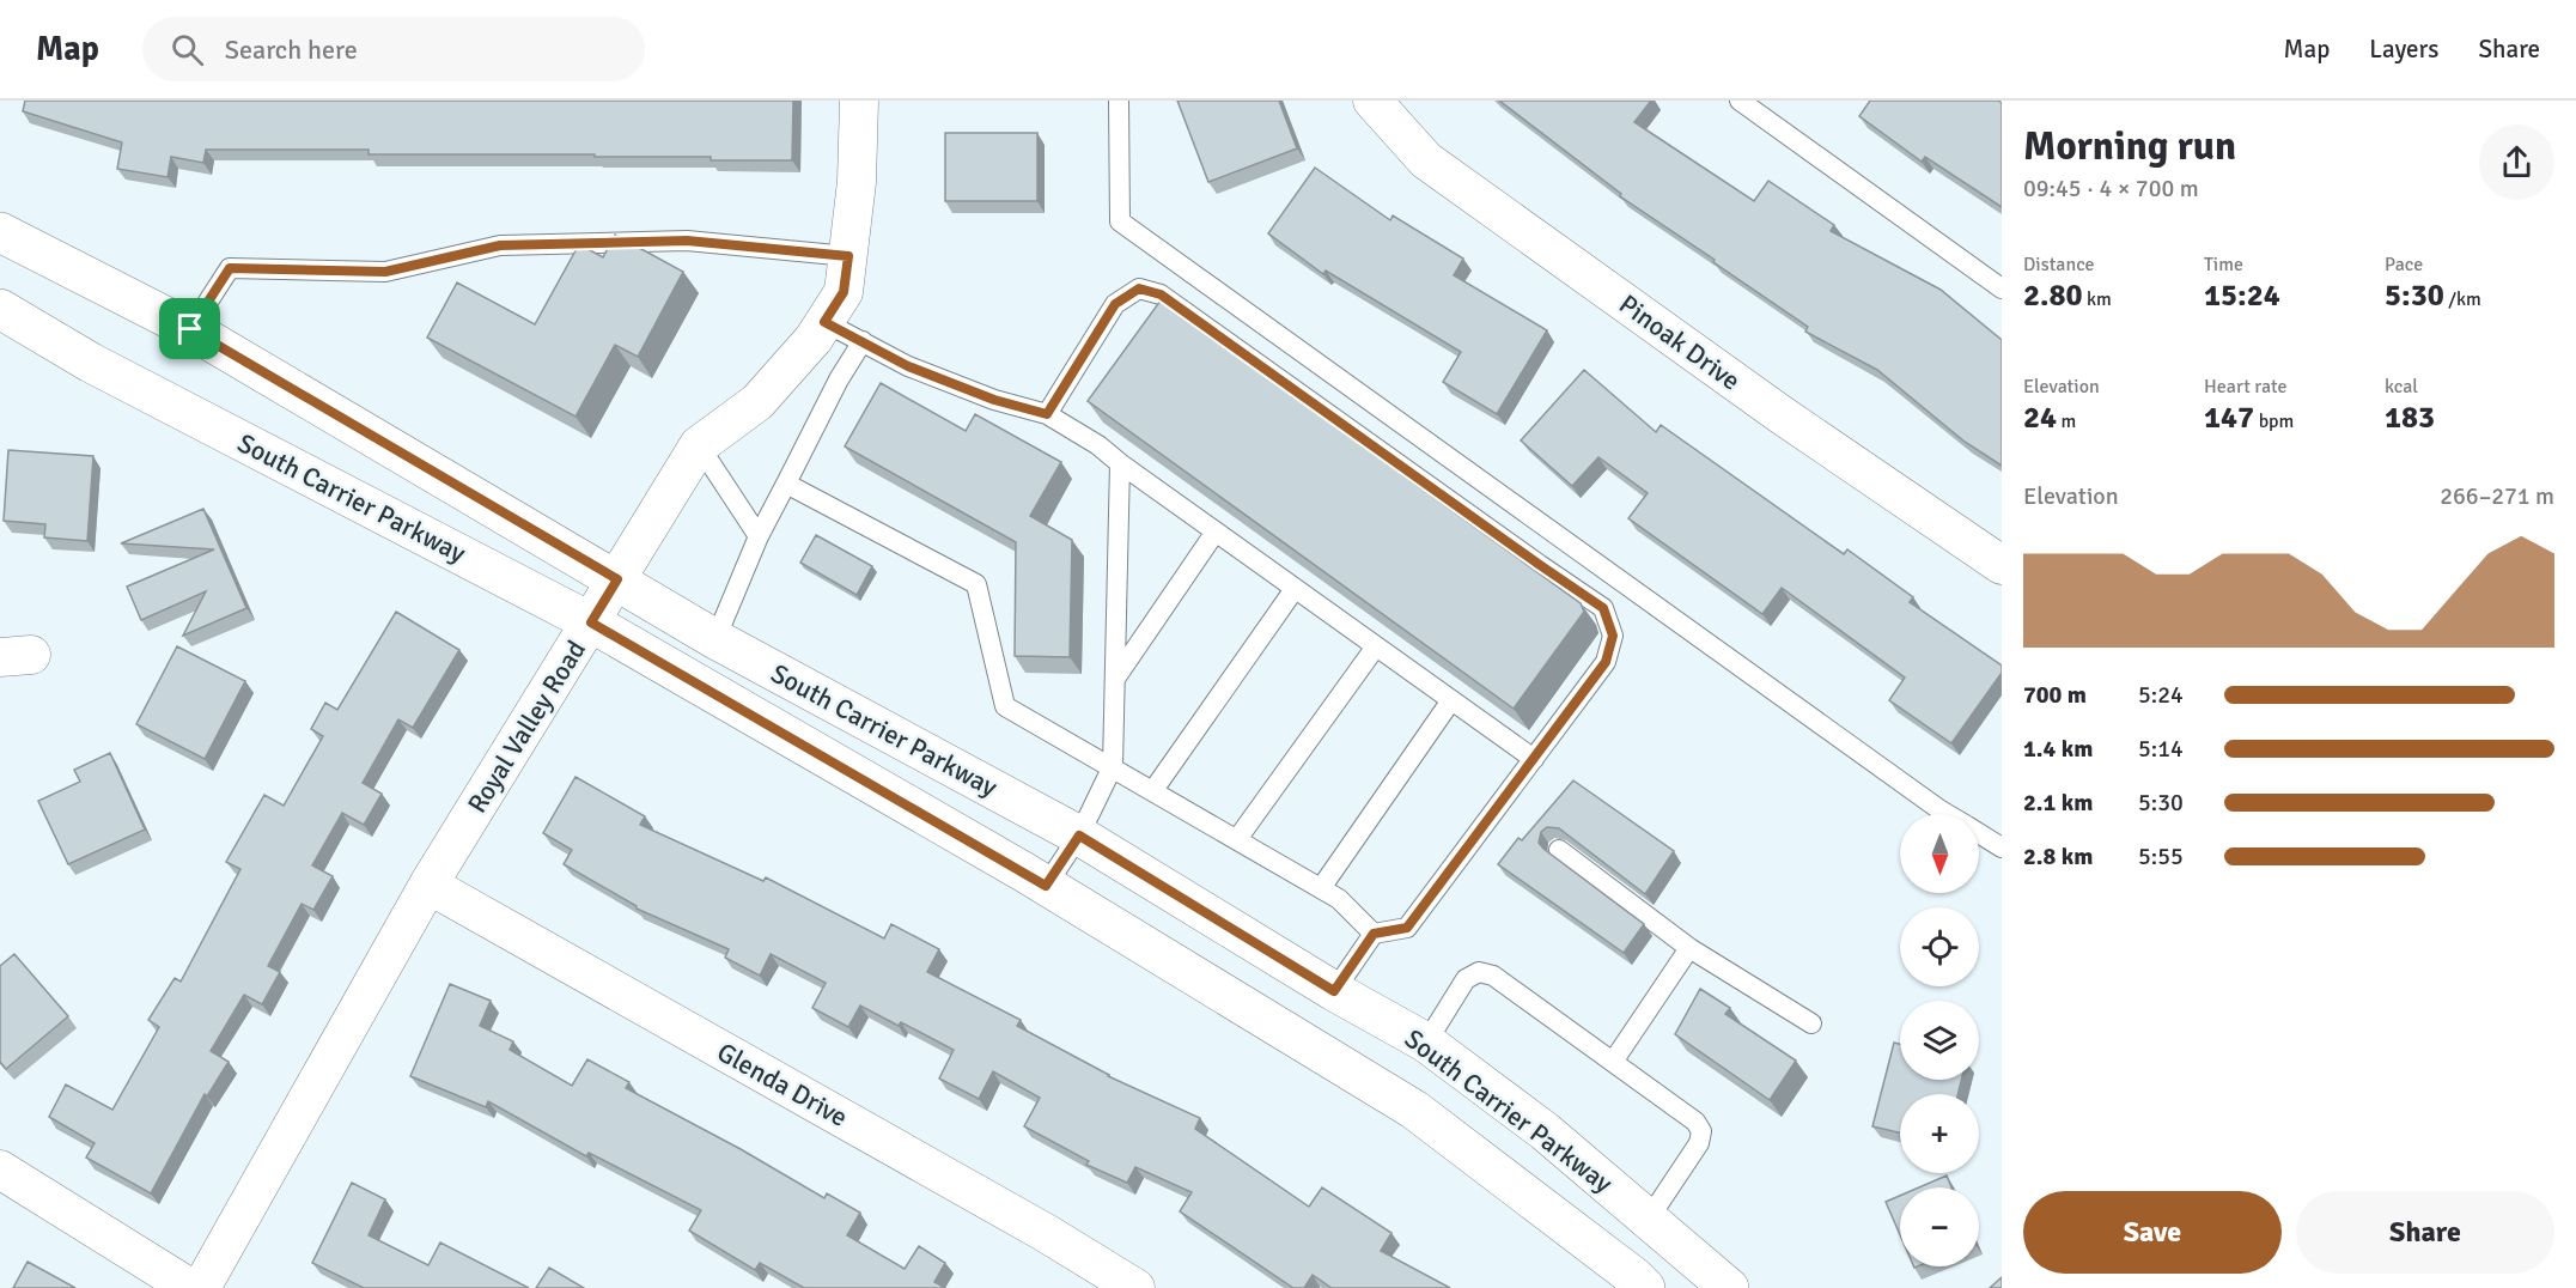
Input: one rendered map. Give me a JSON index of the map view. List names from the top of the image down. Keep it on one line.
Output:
{"streets":{"main road":["South Carrier Parkway"],"street":["Pinoak Drive","Royal Valley Road","Glenda Drive"]},"crossings":[["South Carrier Parkway","Royal Valley Road"],["Royal Valley Road","Glenda Drive"]],"north":"bottom","page":{"header":"Map","search":"Search here","nav":["Map","Layers","Share"],"heading":["Morning run","09:45 · 4 × 700 m"],"stats":[["Distance","2.80 km"],["Time","15:24"],["Pace","5:30 /km"],["Elevation","24 m"],["Heart rate","147 bpm"],["kcal","183"]],"chart":["Elevation","266–271 m"],"list":[{"name":"700 m","note":"5:24"},{"name":"1.4 km","note":"5:14"},{"name":"2.1 km","note":"5:30"},{"name":"2.8 km","note":"5:55"}],"map_buttons":["+","−"],"buttons":["Save","Share"]}}
